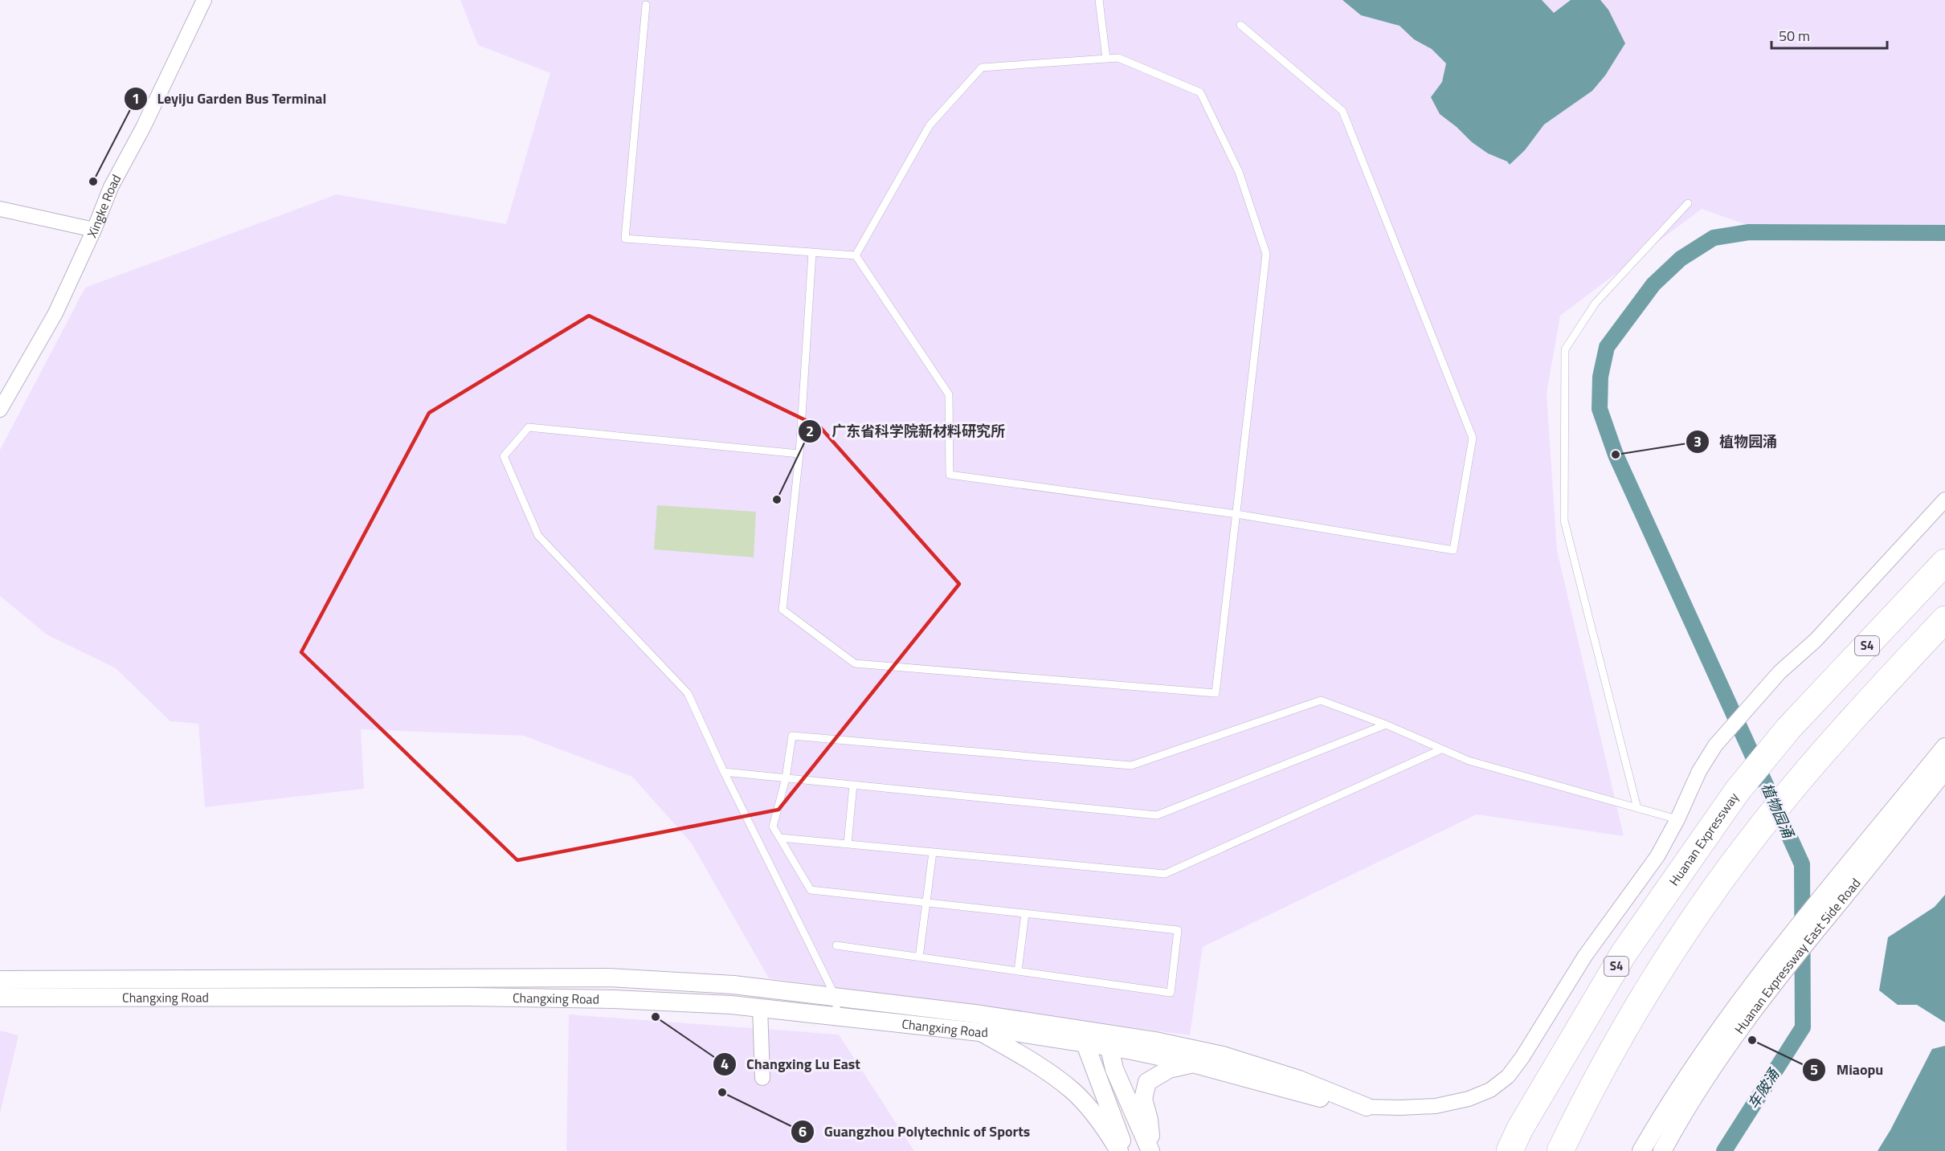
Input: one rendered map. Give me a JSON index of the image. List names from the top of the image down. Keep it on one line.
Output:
{"streets":{"highway":["S4","Huanan Expressway"],"street":["Xingke Road","Huanan Expressway East Side Road","Changxing Road"]},"water":["植物园涌","车陂涌"],"places":["Leyiju Garden Bus Terminal","植物园涌","广东省科学院新材料研究所","Changxing Lu East","Miaopu","Guangzhou Polytechnic of Sports"],"scale_bar":"50 m"}
